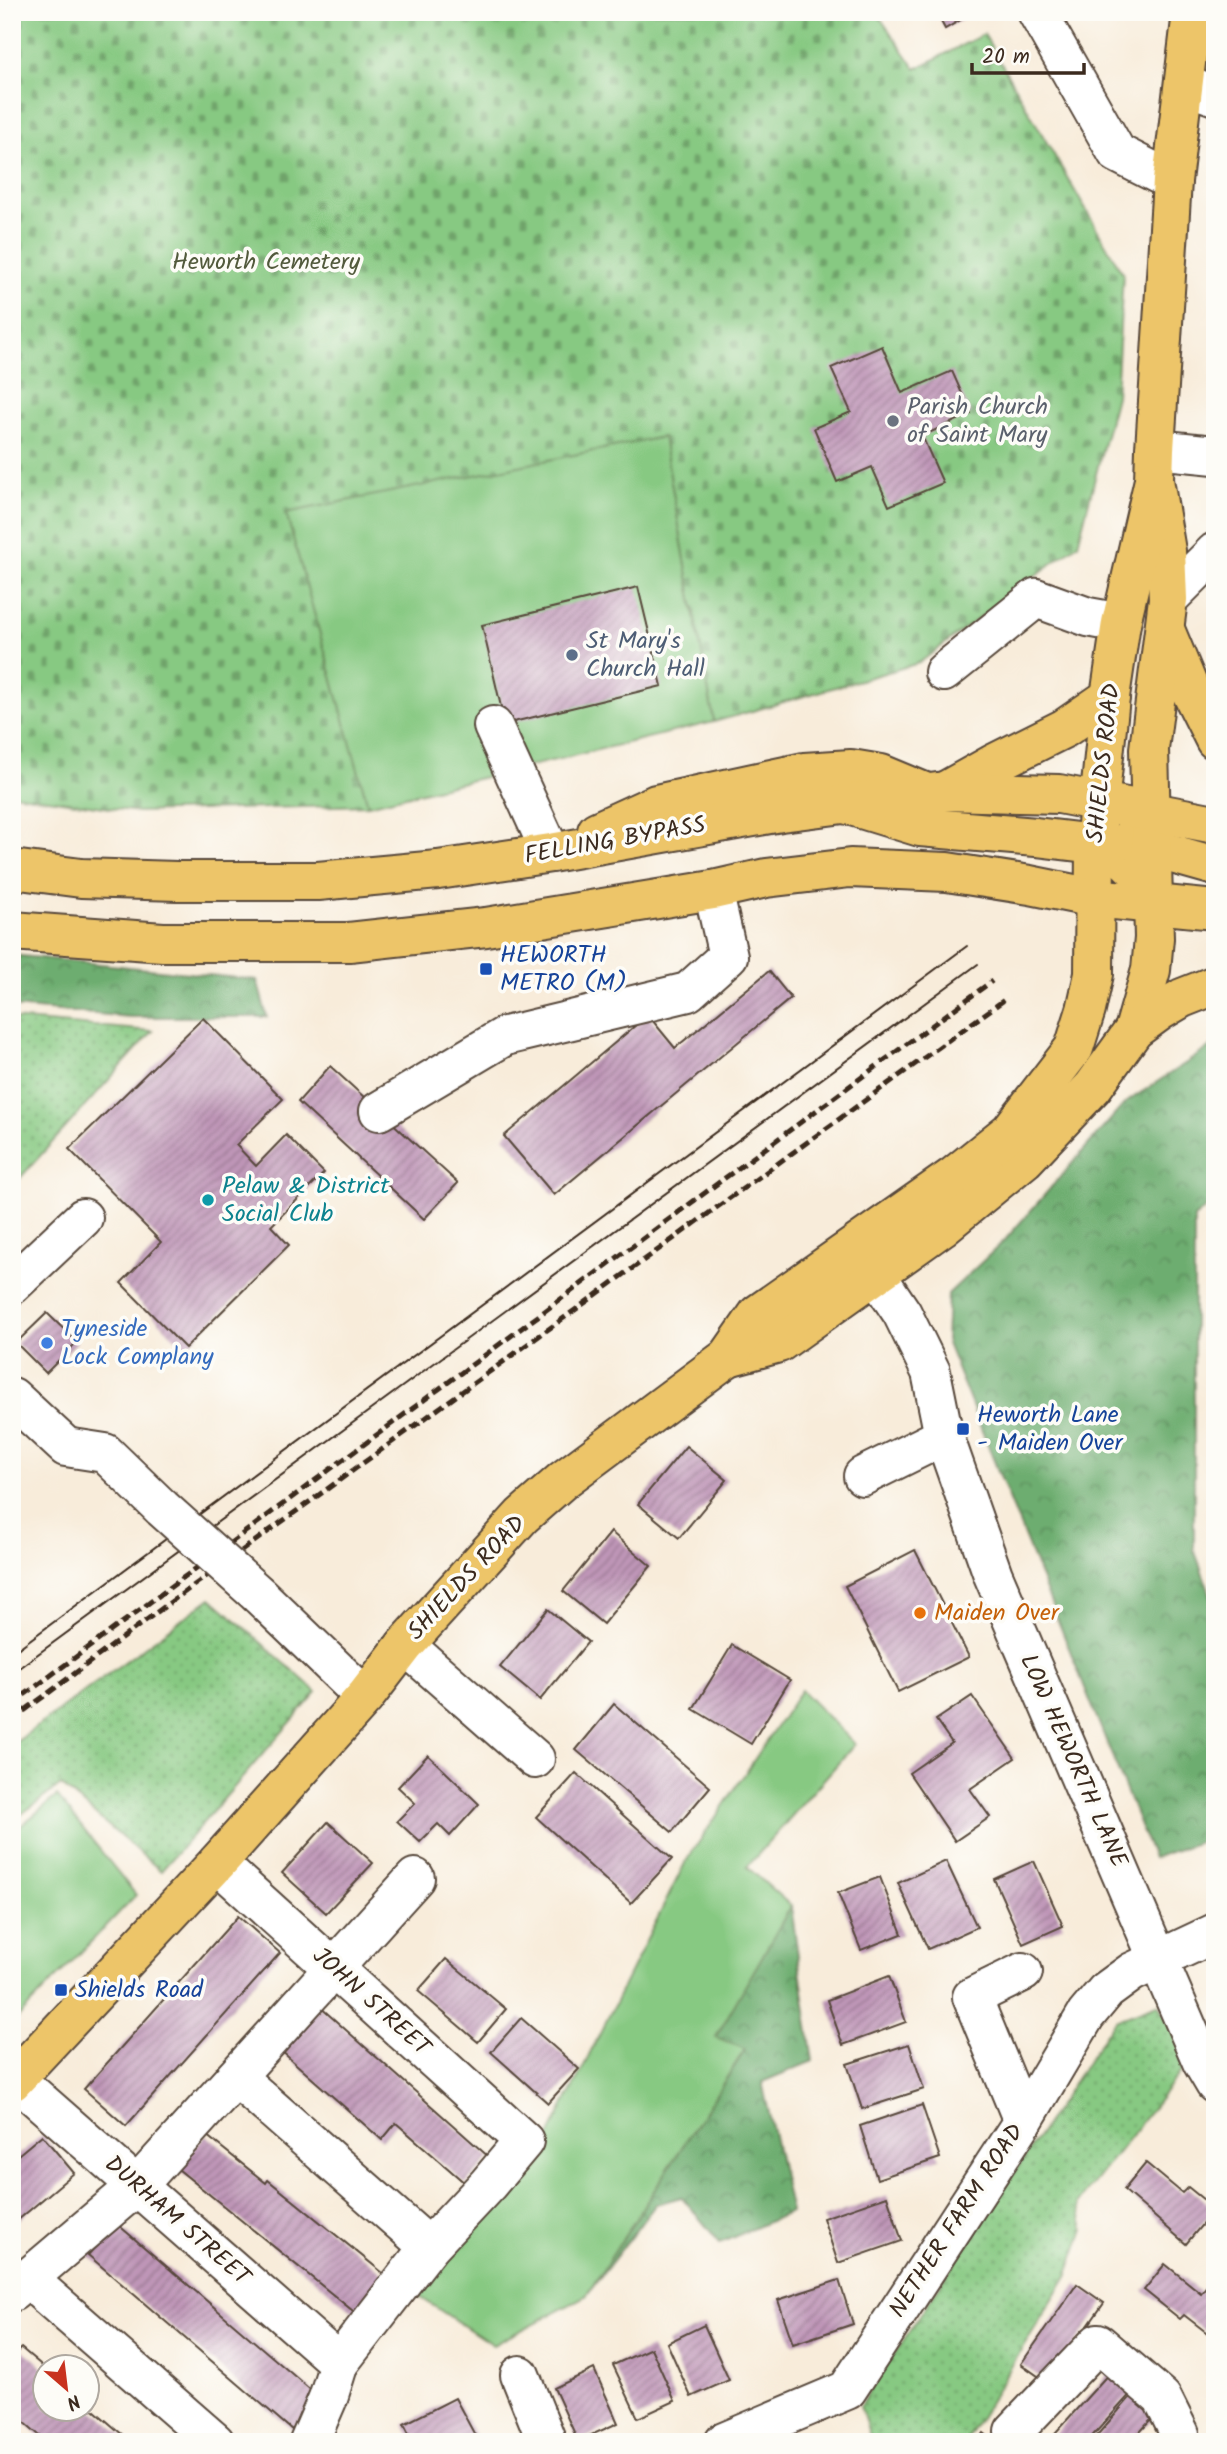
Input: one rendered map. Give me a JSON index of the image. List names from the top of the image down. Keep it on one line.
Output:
{"streets":{"main road":["SHIELDS ROAD","FELLING BYPASS"],"street":["LOW HEWORTH LANE","JOHN STREET","DURHAM STREET","NETHER FARM ROAD"]},"crossings":[["SHIELDS ROAD","FELLING BYPASS"],["SHIELDS ROAD","LOW HEWORTH LANE"],["SHIELDS ROAD","JOHN STREET"],["SHIELDS ROAD","DURHAM STREET"],["LOW HEWORTH LANE","NETHER FARM ROAD"]],"parks":["Heworth Cemetery"],"places":{"other":["Parish Church of Saint Mary","St Mary's Church Hall","Pelaw & District Social Club","Tyneside Lock Complany","Maiden Over"],"transit":["HEWORTH METRO (M)","Heworth Lane - Maiden Over","Shields Road"]},"scale_bar":"20 m","north":"bottom right"}
